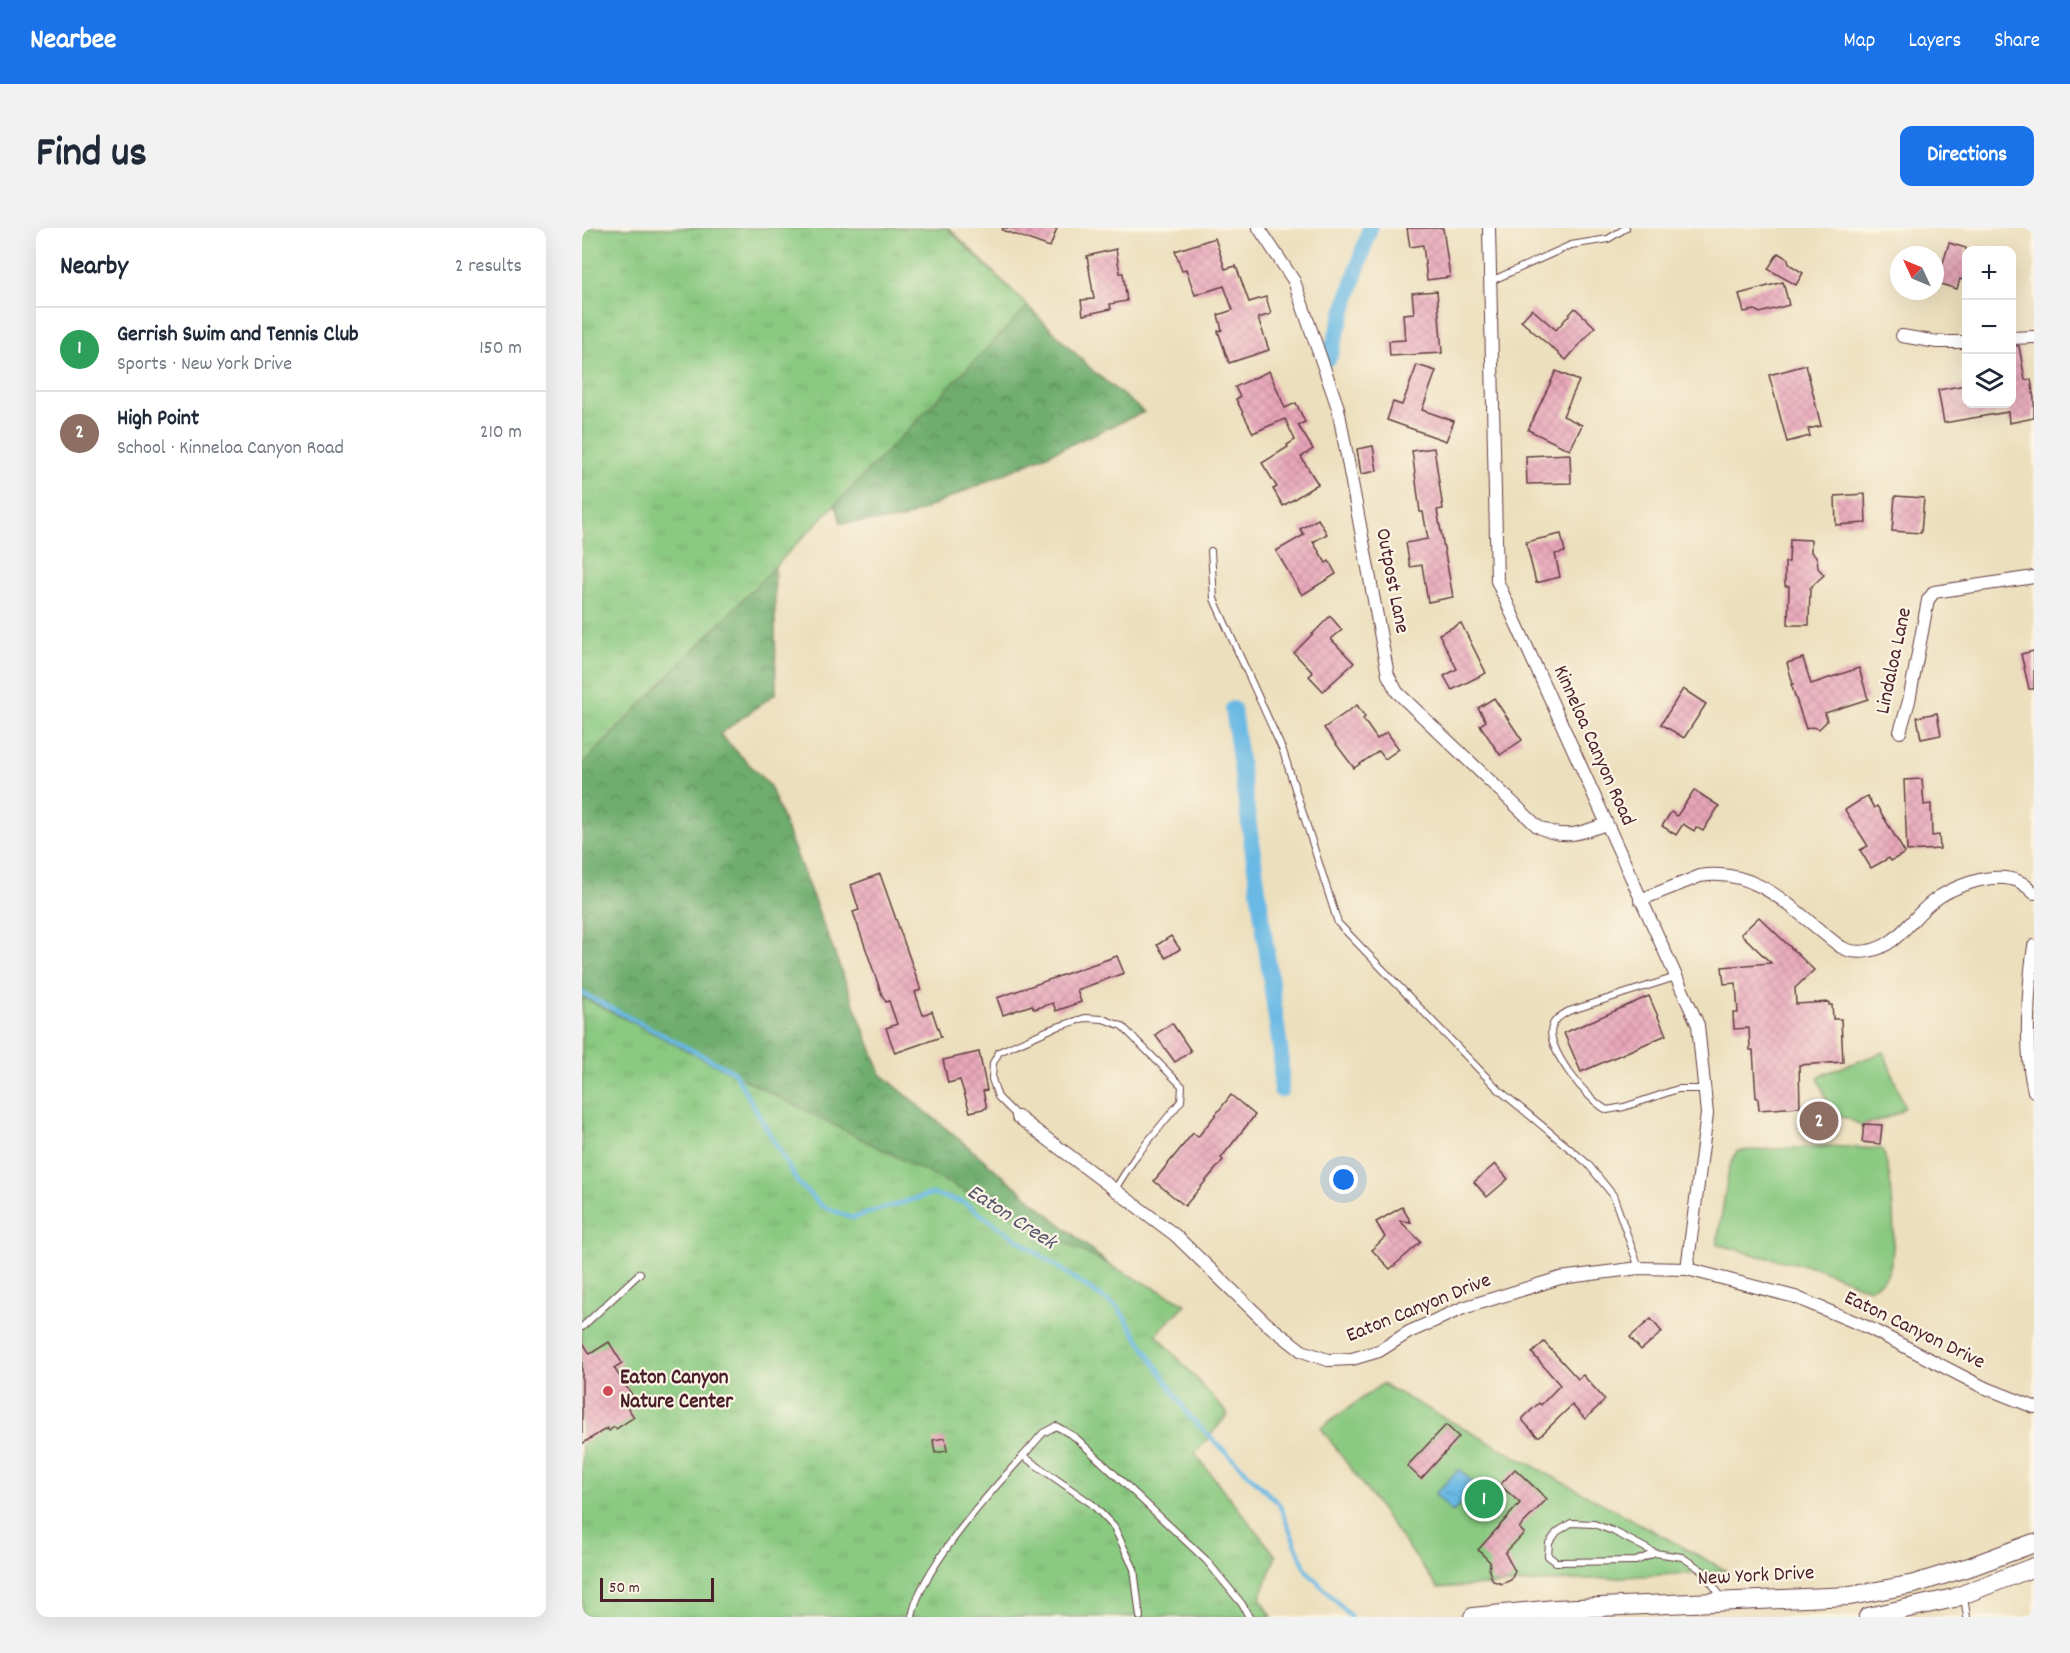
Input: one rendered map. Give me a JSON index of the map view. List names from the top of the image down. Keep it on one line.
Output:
{"streets":{"main road":["New York Drive"],"street":["Outpost Lane","Lindaloa Lane","Kinneloa Canyon Road","Eaton Canyon Drive"]},"crossings":[["Outpost Lane","Kinneloa Canyon Road"],["Kinneloa Canyon Road","Eaton Canyon Drive"]],"water":["Eaton Creek"],"places":["Eaton Canyon Nature Center"],"scale_bar":"50 m","north":"top left","page":{"header":"Nearbee","nav":["Map","Layers","Share"],"title":"Find us","buttons":"Directions","heading":["Nearby","2 results"],"map_buttons":["+","−"],"list":[{"mark":"1","name":"Gerrish Swim and Tennis Club","note":"Sports · New York Drive","value":"150 m"},{"mark":"2","name":"High Point","note":"School · Kinneloa Canyon Road","value":"210 m"}],"pins":["2","1"],"scale":"50 m"}}
